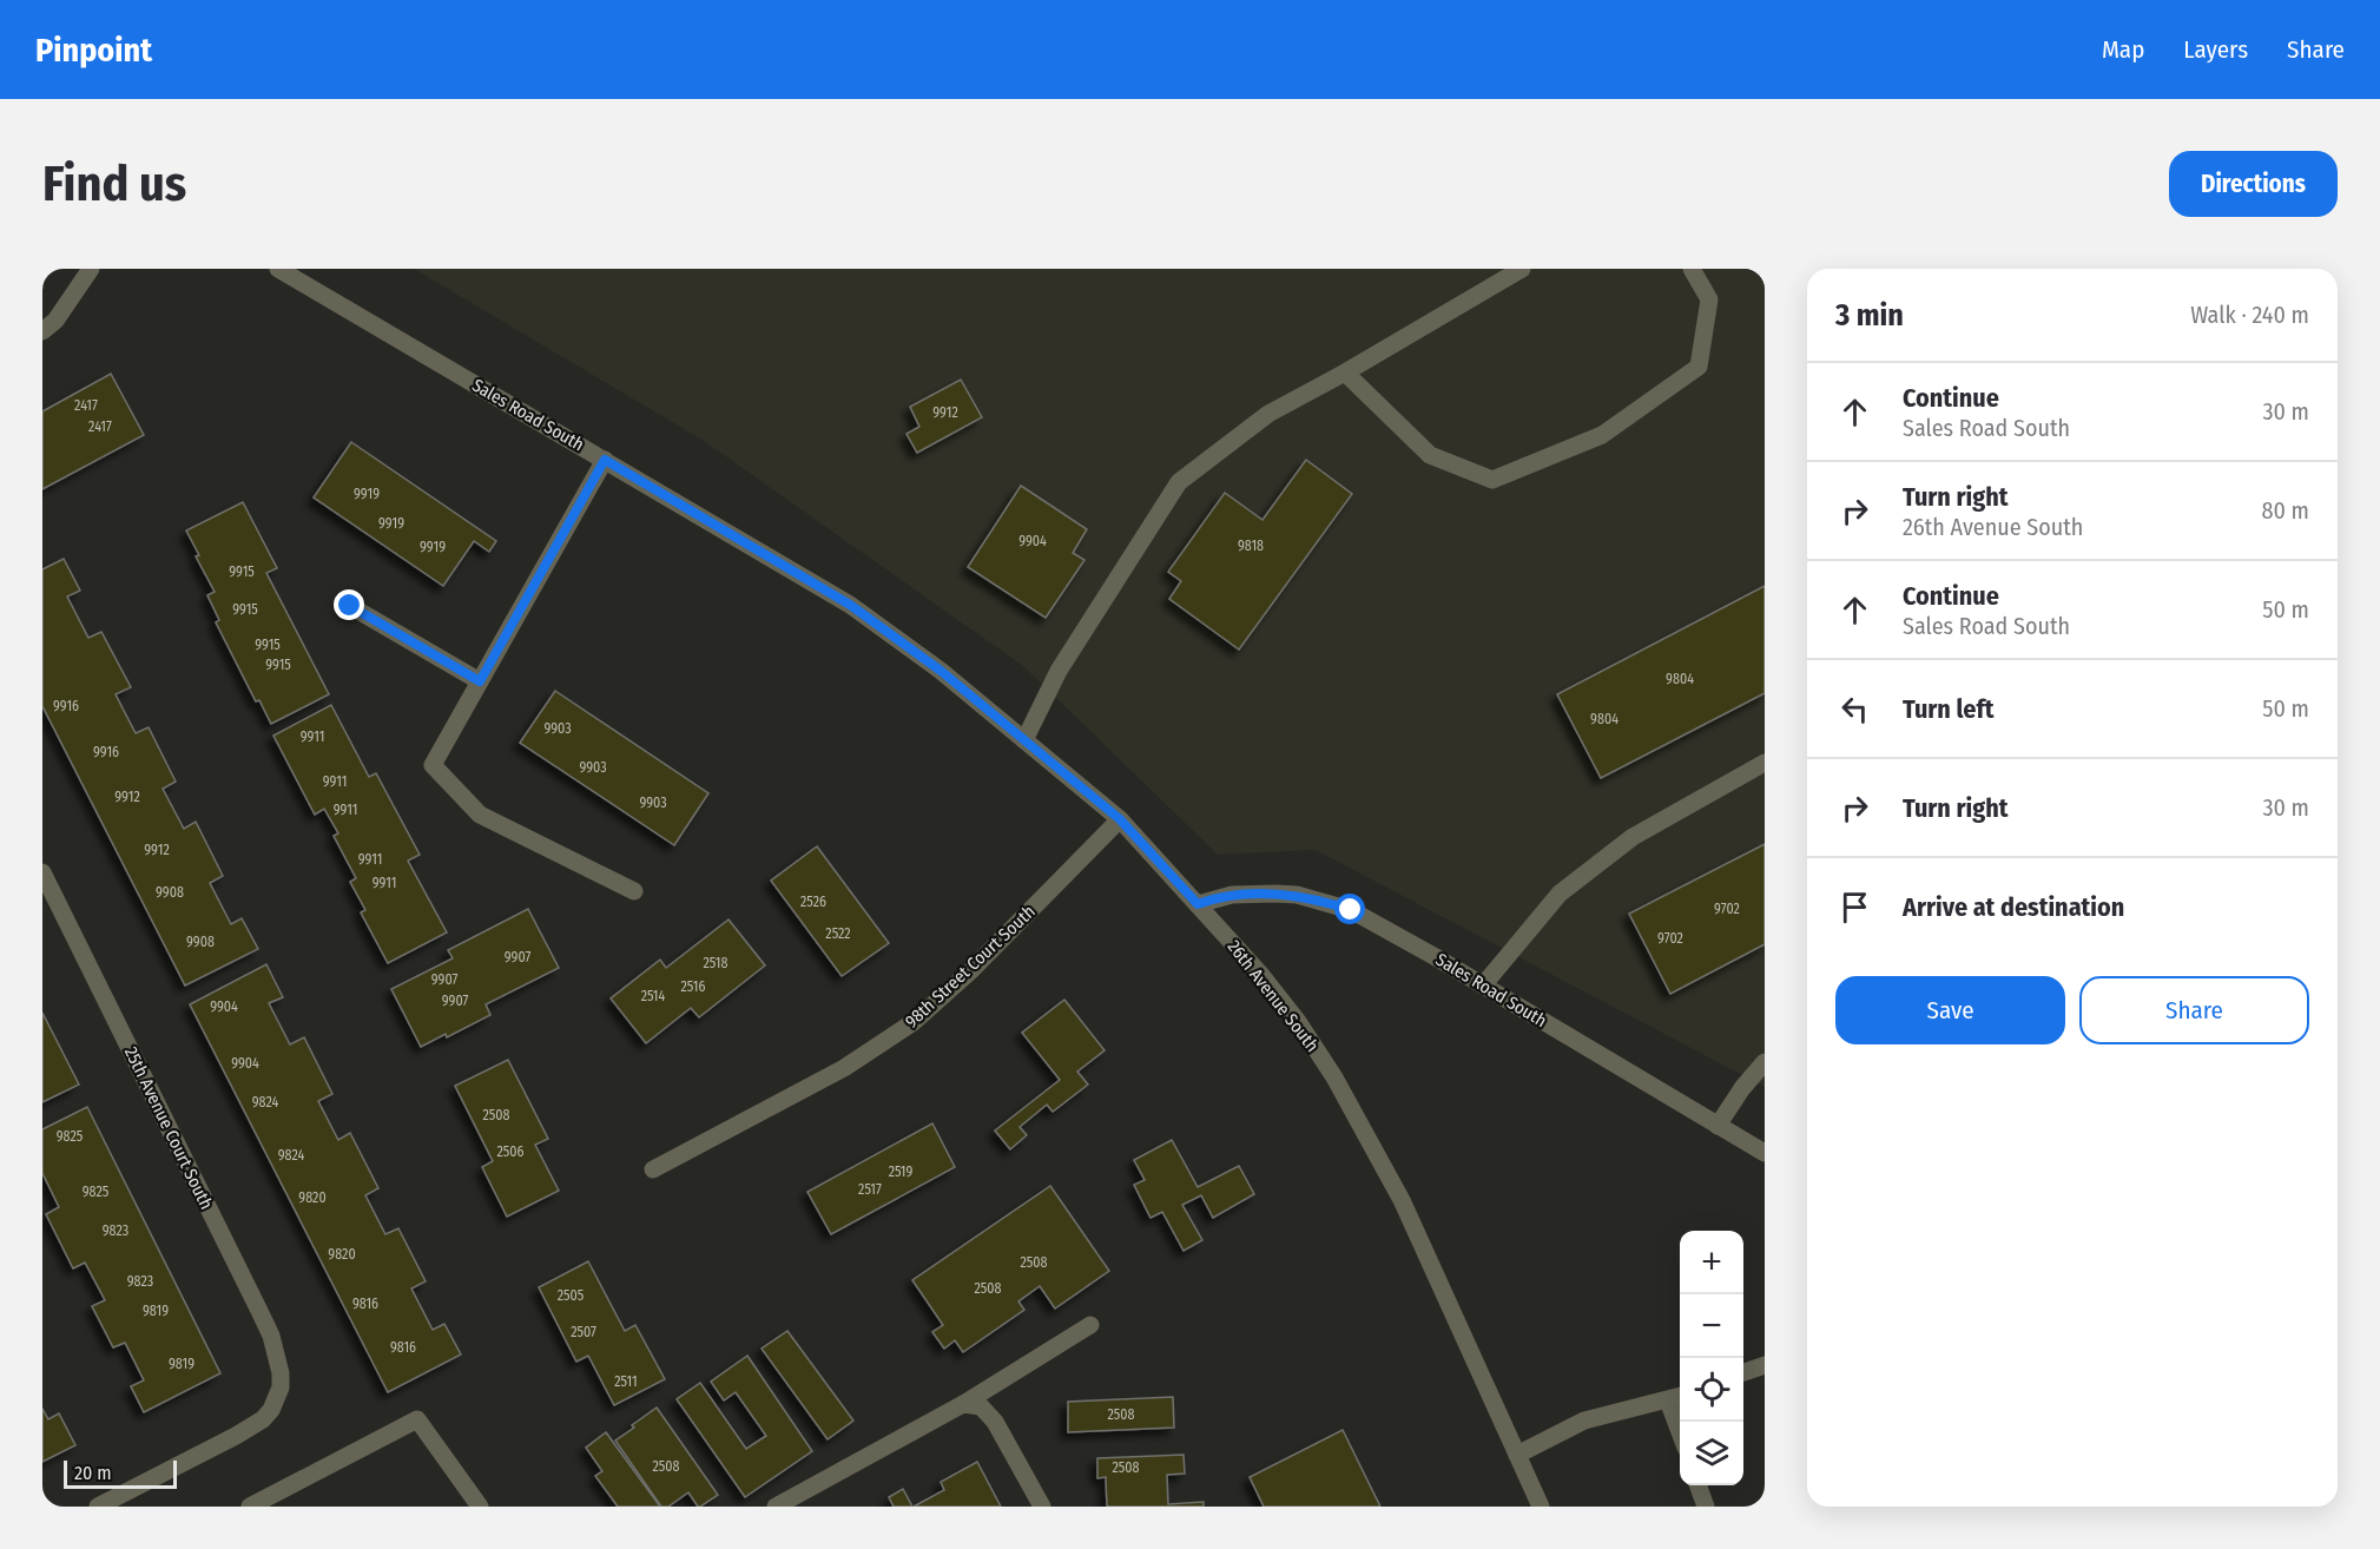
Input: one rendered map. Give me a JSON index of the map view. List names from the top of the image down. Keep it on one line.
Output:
{"streets":{"street":["Sales Road South","98th Street Court South","26th Avenue South","25th Avenue Court South"]},"crossings":[["Sales Road South","26th Avenue South"],["98th Street Court South","26th Avenue South"]],"house_numbers":["2417","9912","2417","9919","9919","9904","9818","9919","9915","9915","9915","9915","9804","9916","9804","9903","9911","9916","9903","9911","9912","9903","9911","9912","9911","9911","9908","2526","9702","2522","9702","9908","9907","2518","9907","2516","2514","9907","9904","9904","9824","2508","9825","2506","9824","2519","2517","9825","9820","9823","9820","2508","9823","2508","2505","9816","9819","2507","9816","9819","2511","2508","2508","2508"],"scale_bar":"20 m","page":{"header":"Pinpoint","nav":["Map","Layers","Share"],"buttons":["Directions",["Save","Share"]],"title":"Find us","heading":["3 min","Walk · 240 m"],"list":[["Continue","Sales Road South","30 m"],["Turn right","26th Avenue South","80 m"],["Continue","Sales Road South","50 m"],["Turn left","50 m"],["Turn right","30 m"],"Arrive at destination"],"map_buttons":["+","−"],"scale":"20 m"}}
